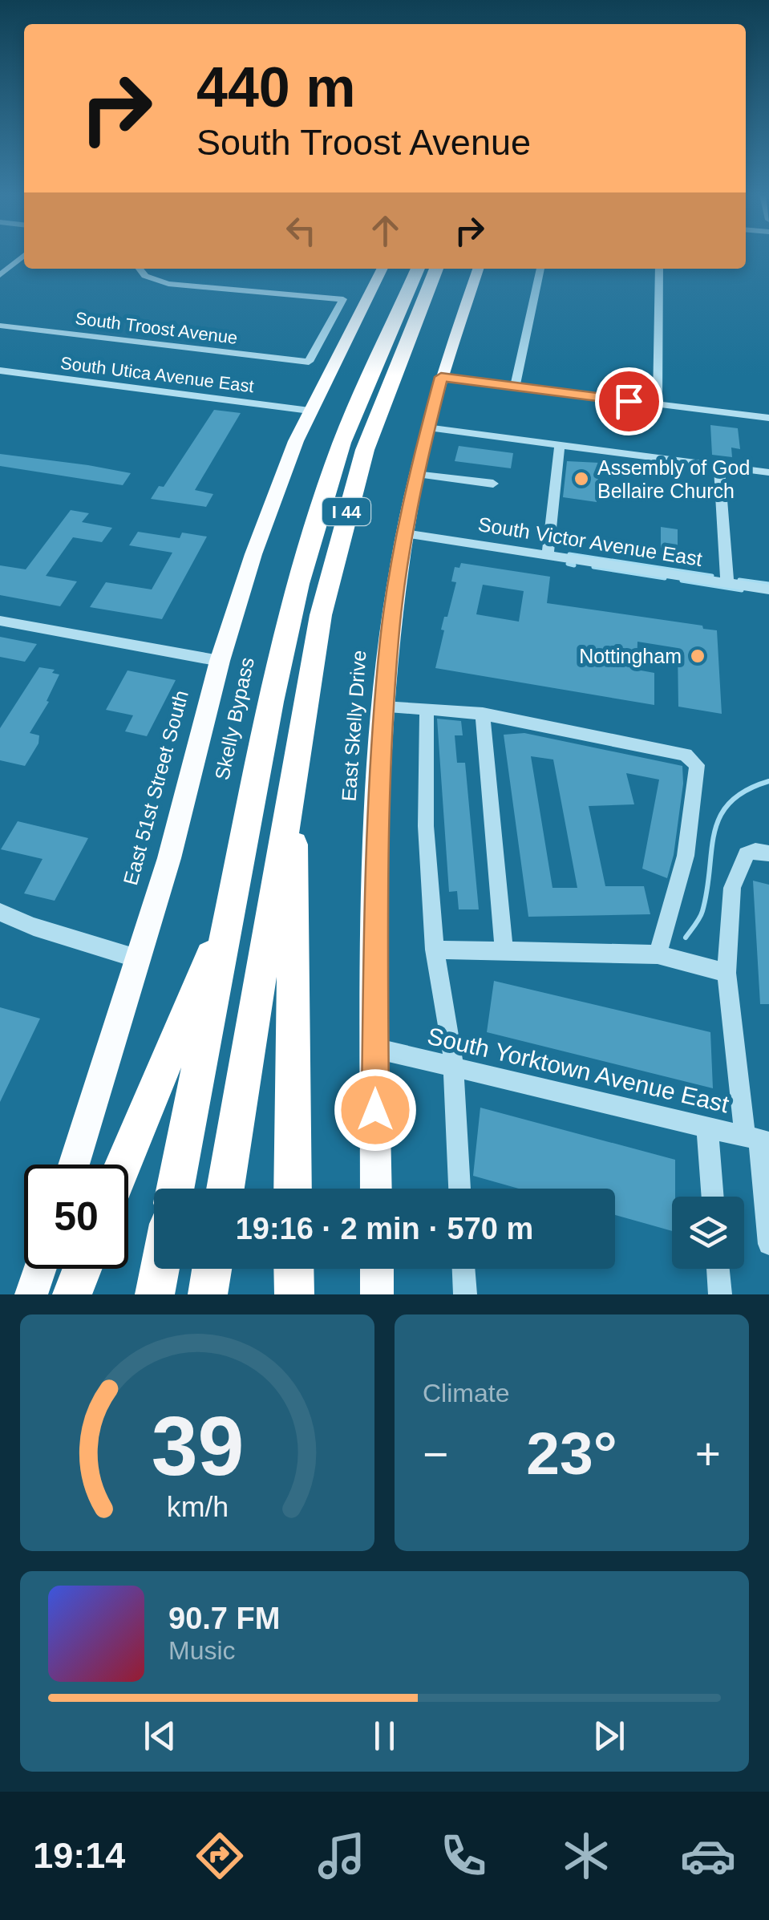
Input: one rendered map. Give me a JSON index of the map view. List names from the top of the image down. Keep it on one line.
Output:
{"streets":{"highway":["I 44","Skelly Bypass"],"main road":["East Skelly Drive","East 51st Street South"],"street":["South Troost Avenue","South Utica Avenue East","South Victor Avenue East","South Yorktown Avenue East"]},"crossings":[["South Utica Avenue East","East 51st Street South"],["South Victor Avenue East","East Skelly Drive"],["East Skelly Drive","South Yorktown Avenue East"]],"places":["Assembly of God Bellaire Church","Nottingham"],"page":{"turn":["440 m","South Troost Avenue"],"limit":"50","trip":"19:16 · 2 min · 570 m","tile":"Climate","heat":["−","23°","+"],"song":["90.7 FM","Music"],"tabs":"19:14","gauge":["39","km/h"]}}
